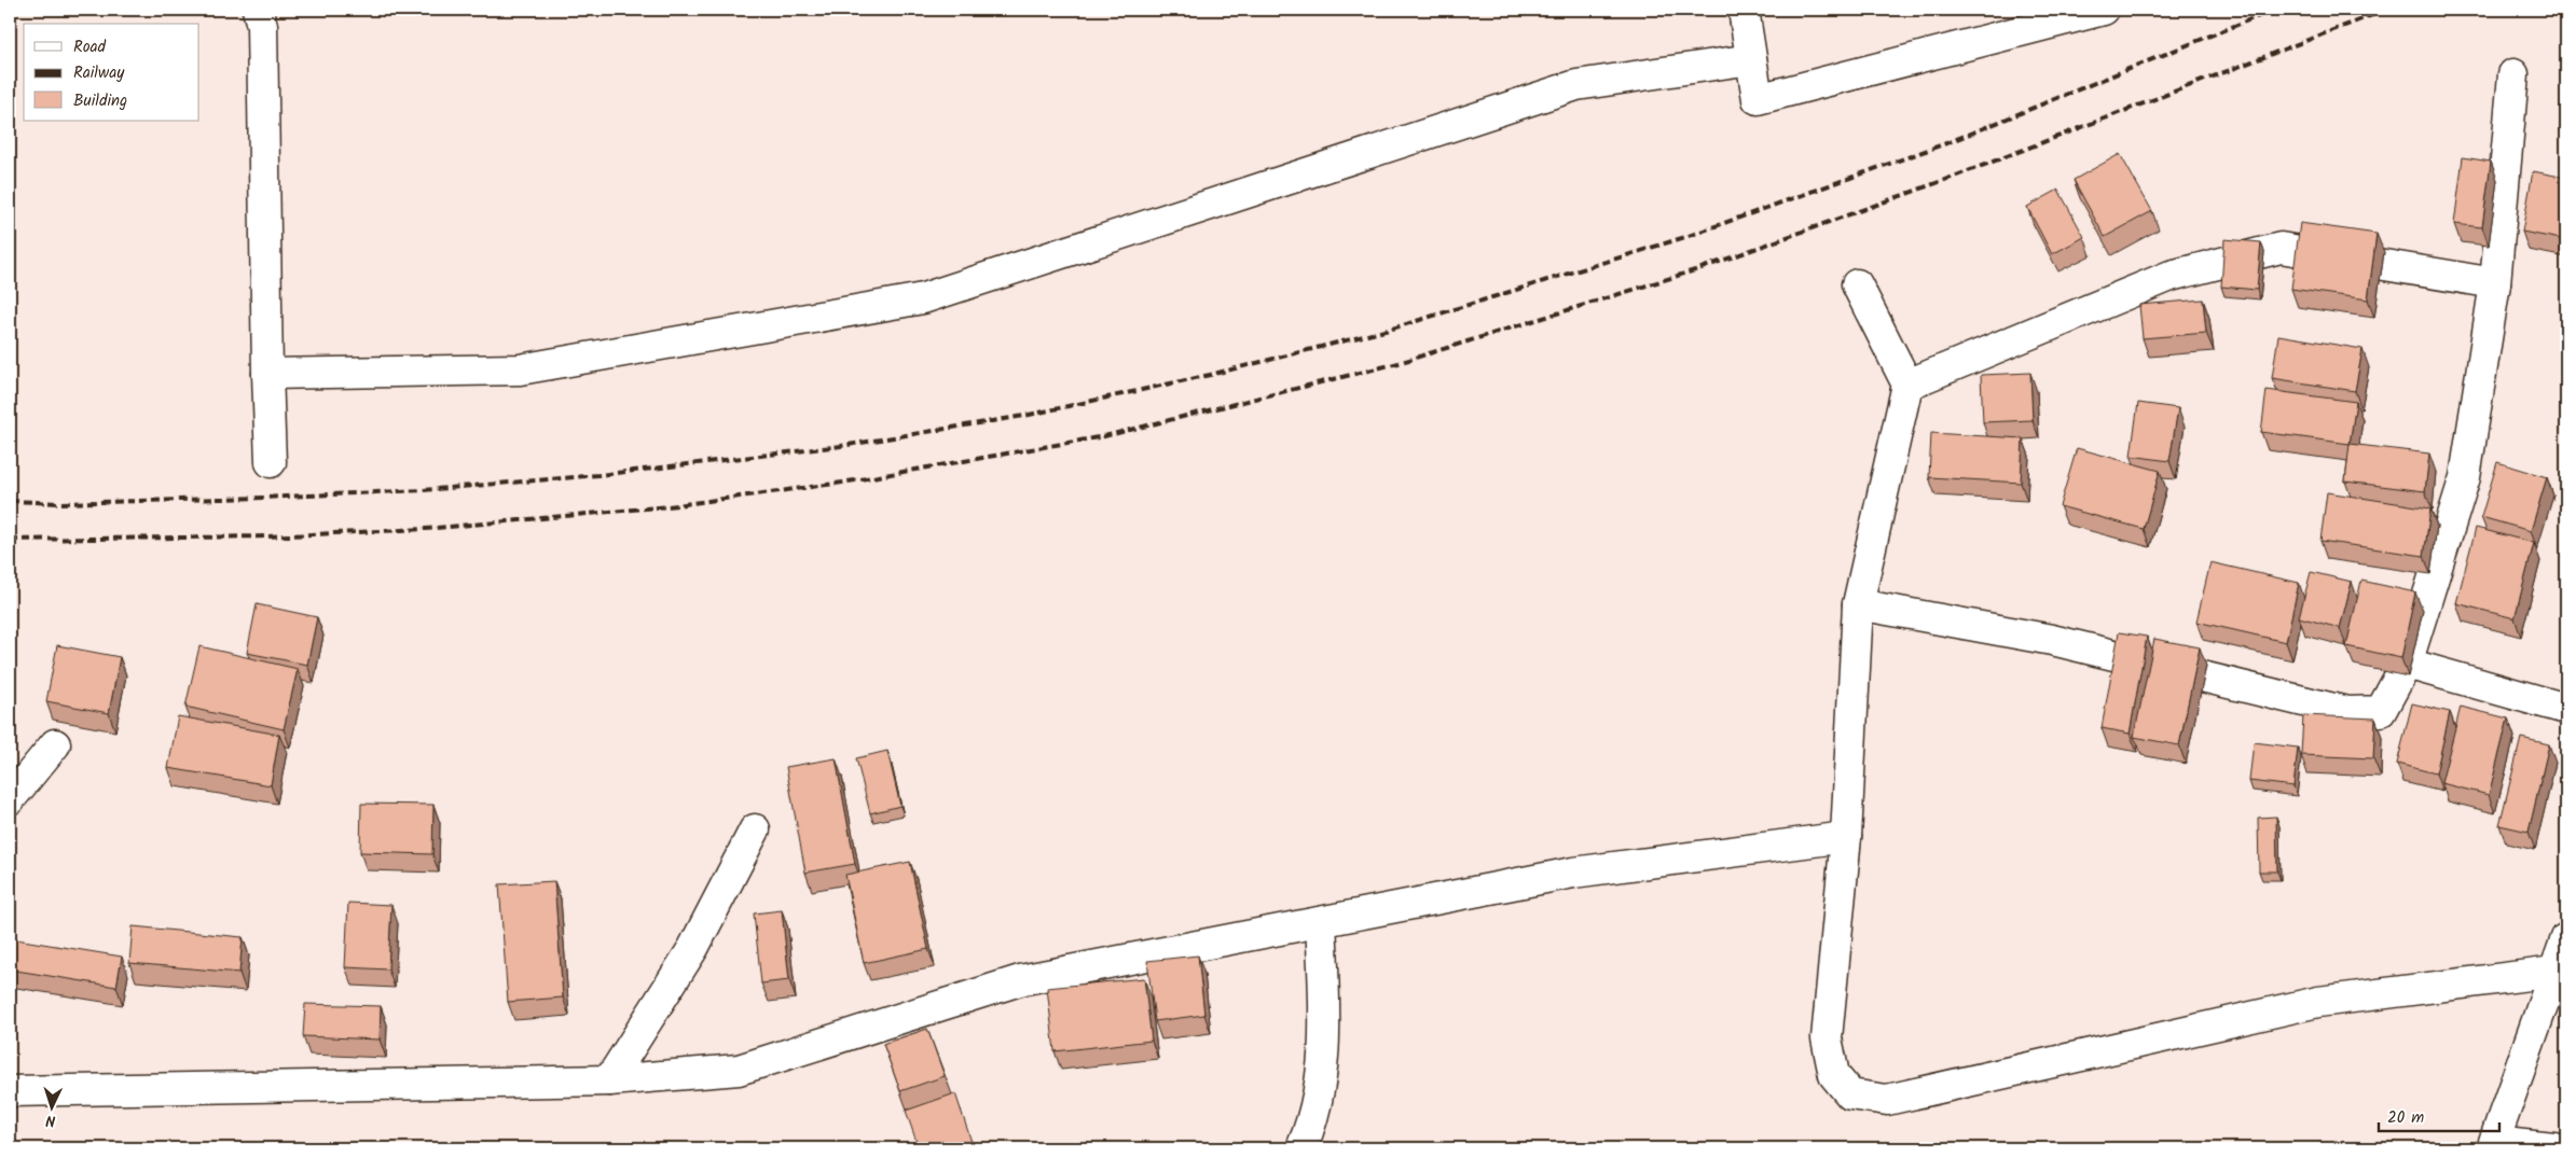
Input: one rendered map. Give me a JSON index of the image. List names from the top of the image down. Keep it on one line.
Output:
{"legend":["Road","Railway","Building"],"scale_bar":"20 m","north":"bottom"}
